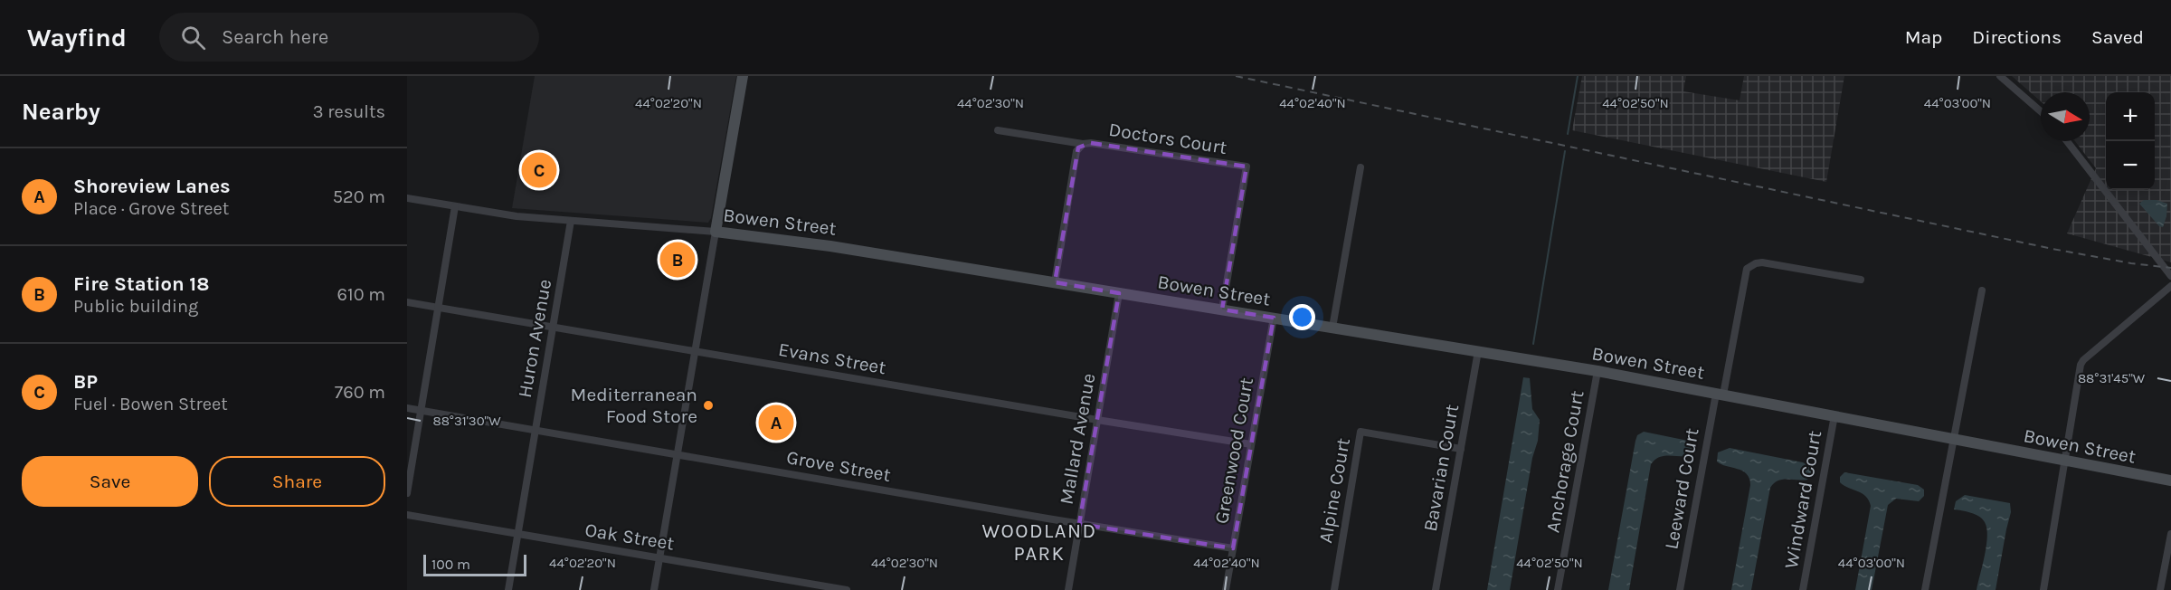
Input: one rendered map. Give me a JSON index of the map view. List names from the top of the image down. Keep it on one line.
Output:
{"streets":{"main road":["Bowen Street"],"street":["Doctors Court","Huron Avenue","Evans Street","Mallard Avenue","Greenwood Court","Anchorage Court","Grove Street","Bavarian Court","Leeward Court","Alpine Court","Windward Court","Oak Street"]},"crossings":[["Doctors Court","Bowen Street"],["Bowen Street","Huron Avenue"],["Bowen Street","Mallard Avenue"],["Bowen Street","Greenwood Court"],["Bowen Street","Anchorage Court"],["Bowen Street","Bavarian Court"],["Bowen Street","Leeward Court"],["Bowen Street","Windward Court"],["Huron Avenue","Evans Street"],["Huron Avenue","Grove Street"],["Huron Avenue","Oak Street"],["Evans Street","Mallard Avenue"],["Evans Street","Greenwood Court"],["Mallard Avenue","Grove Street"],["Greenwood Court","Grove Street"],["Bavarian Court","Alpine Court"]],"districts":["WOODLAND PARK"],"places":["Mediterranean Food Store"],"scale_bar":"100 m","north":"right","page":{"header":"Wayfind","search":"Search here","nav":["Map","Directions","Saved"],"heading":["Nearby","3 results"],"map_buttons":["+","−"],"list":[{"mark":"A","name":"Shoreview Lanes","note":"Place · Grove Street","value":"520 m"},{"mark":"B","name":"Fire Station 18","note":"Public building","value":"610 m"},{"mark":"C","name":"BP","note":"Fuel · Bowen Street","value":"760 m"}],"pins":["C","B","A"],"buttons":["Save","Share"],"scale":"100 m"},"coordinates":["44°02'20\"N","44°02'30\"N","44°02'40\"N","44°02'50\"N","44°03'00\"N","88°31'45\"W","88°31'30\"W"]}
